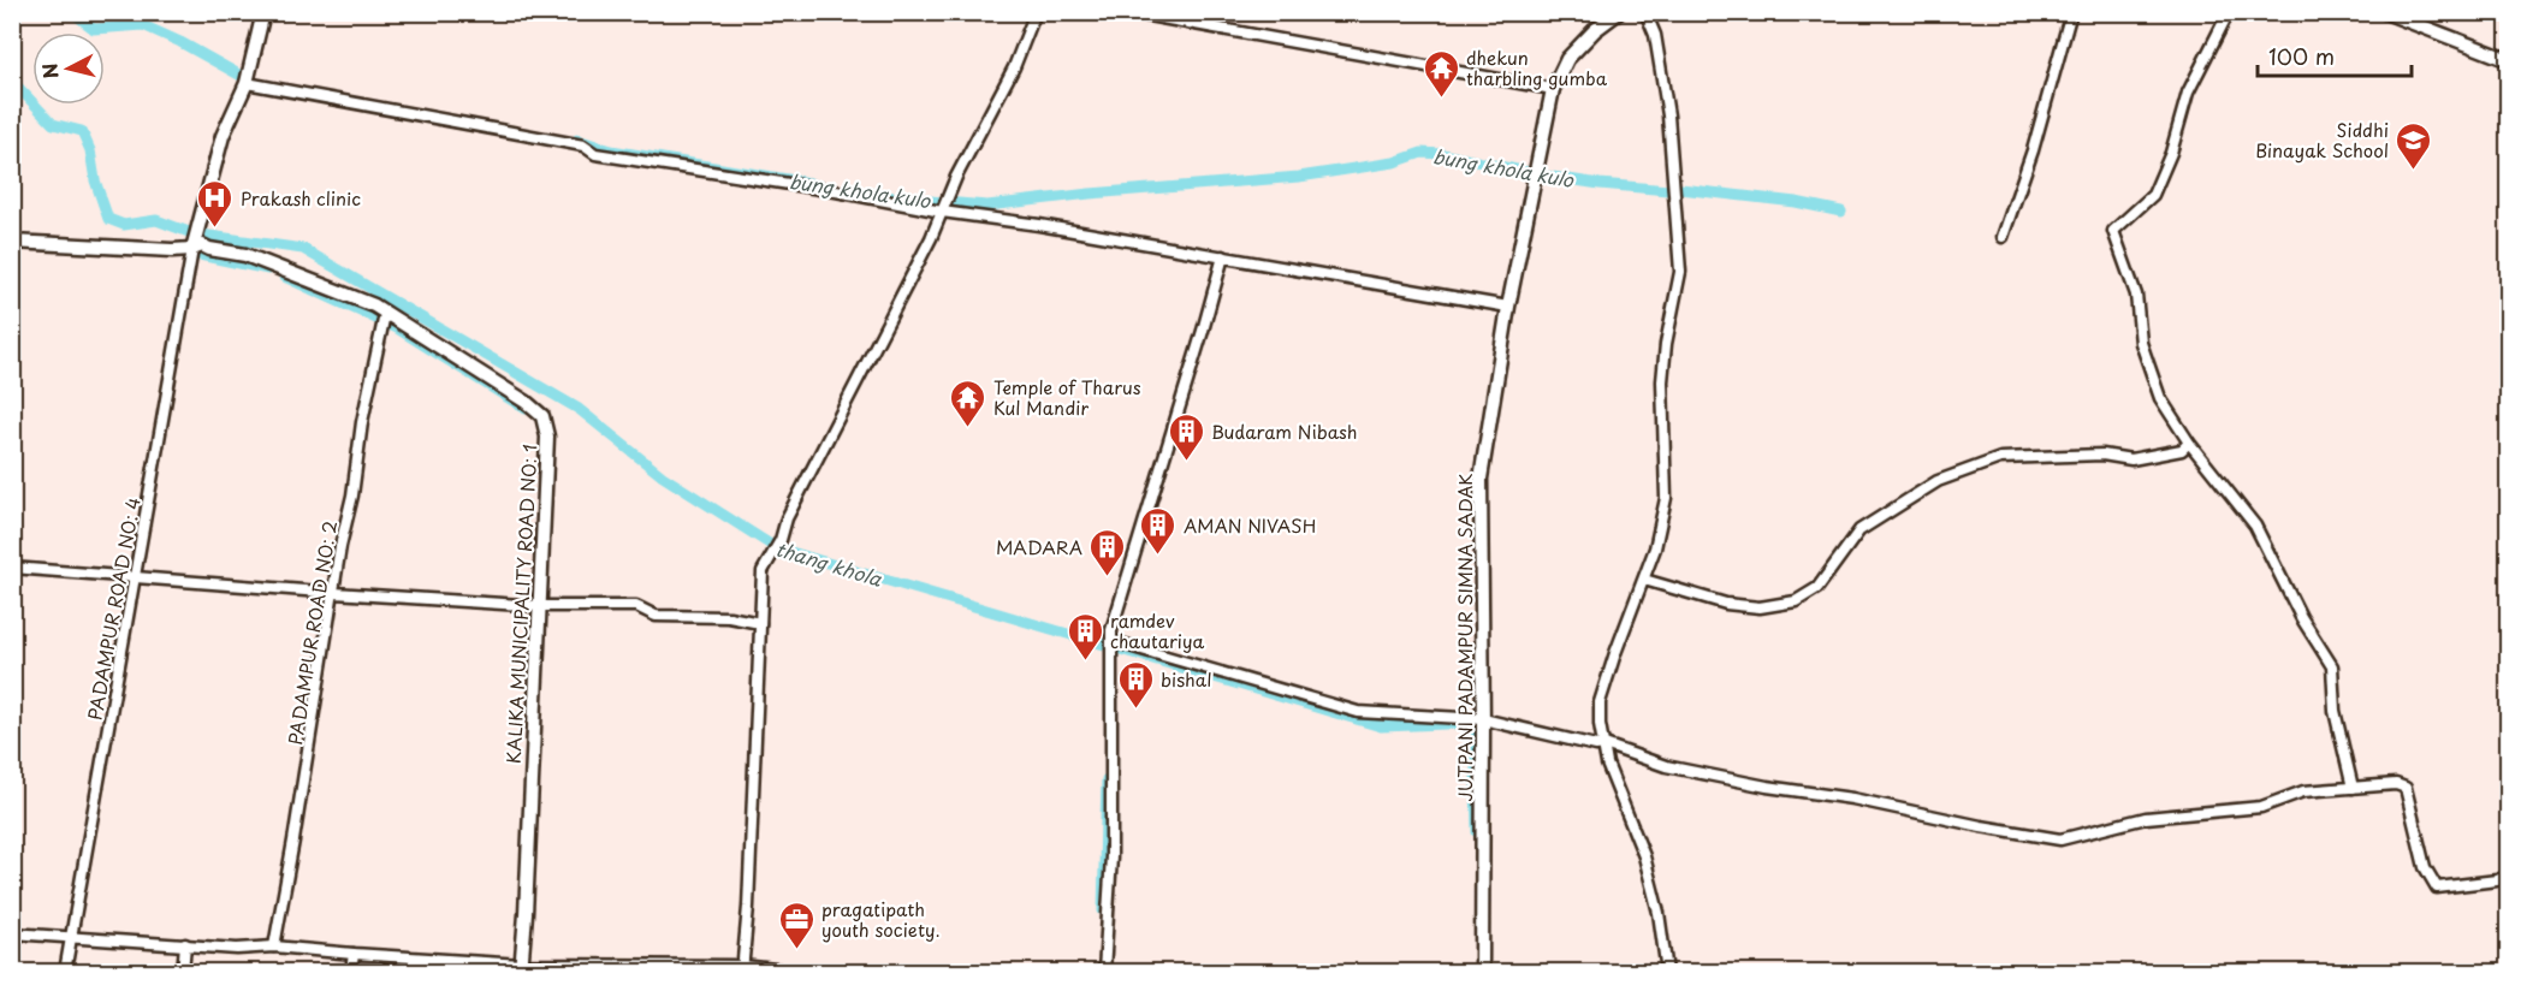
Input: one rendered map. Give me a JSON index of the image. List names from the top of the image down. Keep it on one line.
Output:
{"streets":{"street":["KALIKA MUNICIPALITY ROAD NO: 1","PADAMPUR ROAD NO: 4","PADAMPUR ROAD NO: 2","JUTPANI PADAMPUR SIMNA SADAK"]},"crossings":[["KALIKA MUNICIPALITY ROAD NO: 1","PADAMPUR ROAD NO: 4"],["KALIKA MUNICIPALITY ROAD NO: 1","PADAMPUR ROAD NO: 2"]],"water":["bung khola kulo","thang khola"],"places":{"temple":["dhekun tharbling gumba","Temple of Tharus Kul Mandir"],"school or university":["Siddhi Binayak School"],"hospital":["Prakash clinic"],"building":["Budaram Nibash","AMAN NIVASH","MADARA","ramdev chautariya","bishal"],"office":["pragatipath youth society."]},"scale_bar":"100 m","north":"left"}
